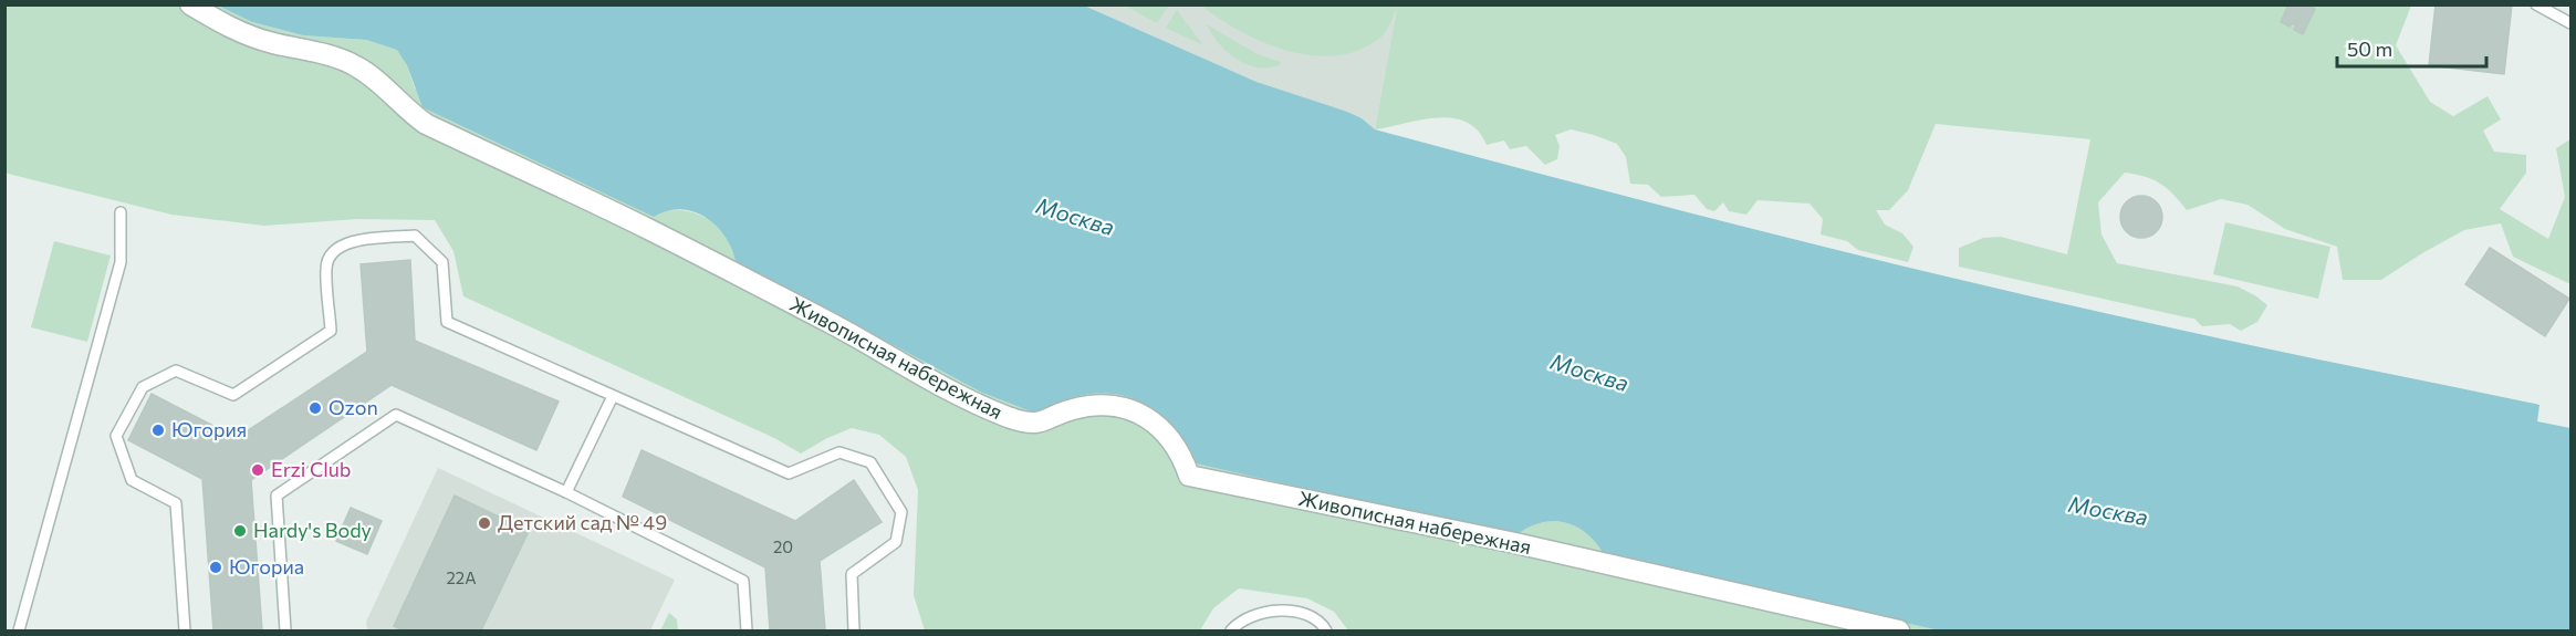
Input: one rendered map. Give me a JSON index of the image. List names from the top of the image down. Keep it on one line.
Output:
{"streets":{"street":["Живописная набережная"]},"water":["Москва"],"places":["Ozon","Югория","Erzi Club","Детский сад № 49","Hardy's Body","Югориа"],"house_numbers":["20","22А"],"scale_bar":"50 m"}
